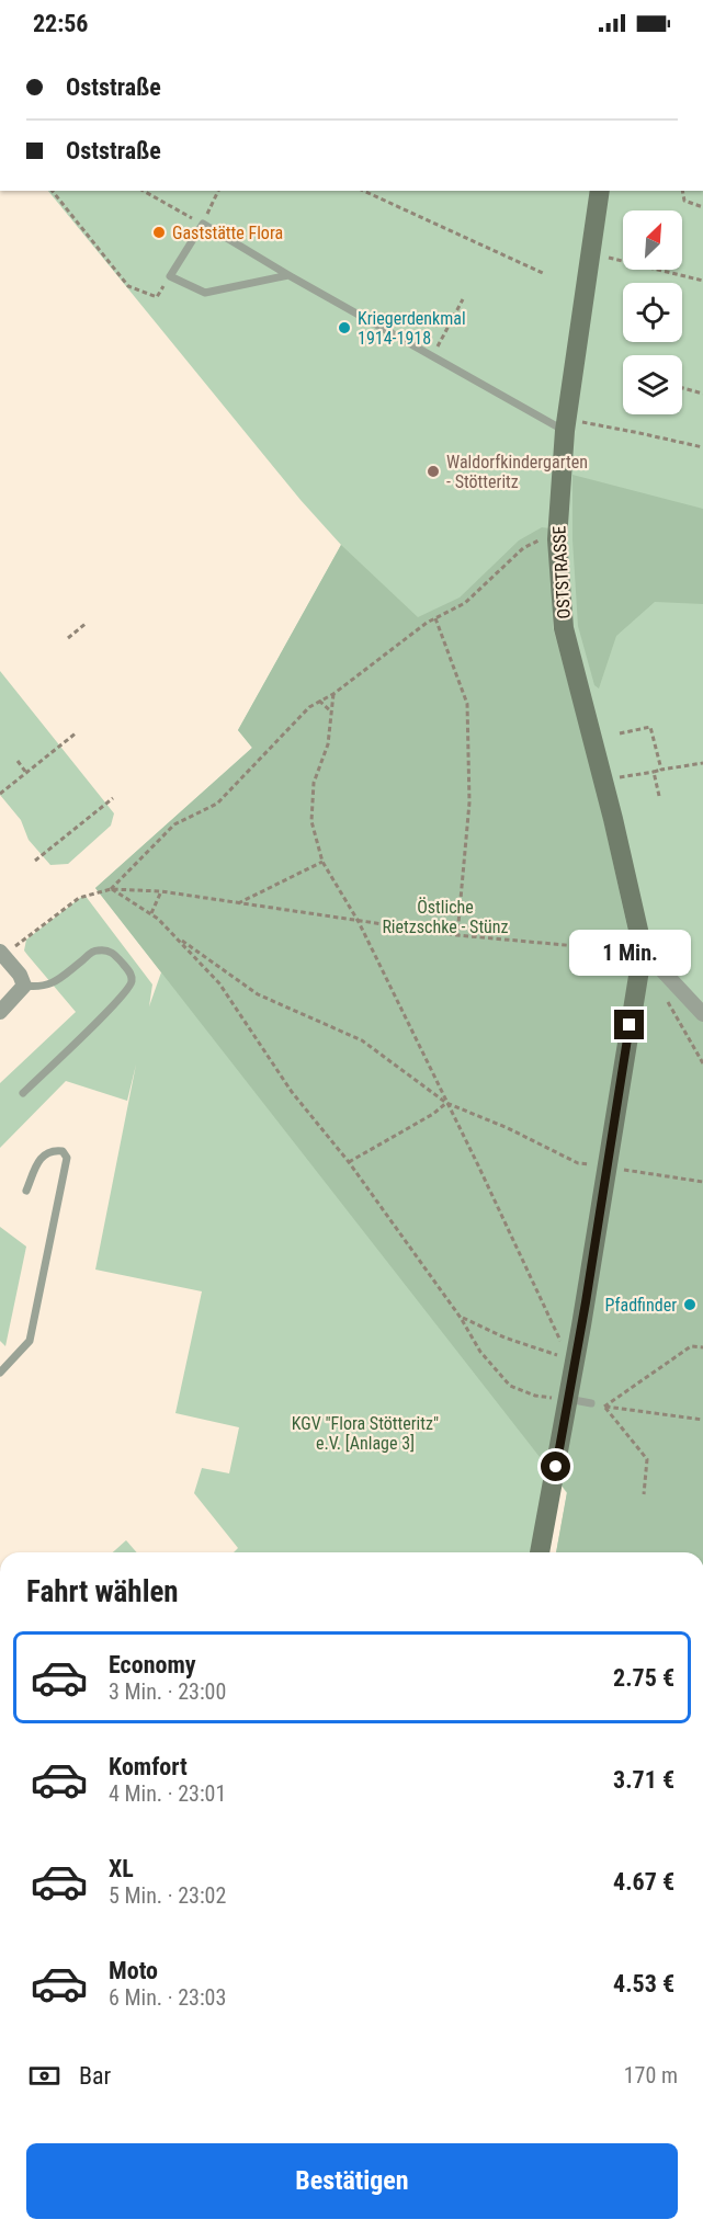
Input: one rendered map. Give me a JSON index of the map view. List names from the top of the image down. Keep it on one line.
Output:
{"streets":{"street":["OSTSTRASSE"]},"parks":["Östliche Rietzschke - Stünz","KGV \"Flora Stötteritz\" e.V. [Anlage 3]"],"places":["Gaststätte Flora","Kriegerdenkmal 1914-1918","Waldorfkindergarten - Stötteritz","Pfadfinder"],"north":"top right","page":{"status":"22:56","banner":["Oststraße","Oststraße"],"bubble":"1 Min.","heading":"Fahrt wählen","list":[{"name":"Economy","note":"3 Min. · 23:00","value":"2.75 €"},{"name":"Komfort","note":"4 Min. · 23:01","value":"3.71 €"},{"name":"XL","note":"5 Min. · 23:02","value":"4.67 €"},{"name":"Moto","note":"6 Min. · 23:03","value":"4.53 €"}],"pay":["Bar","170 m"],"buttons":"Bestätigen"}}
